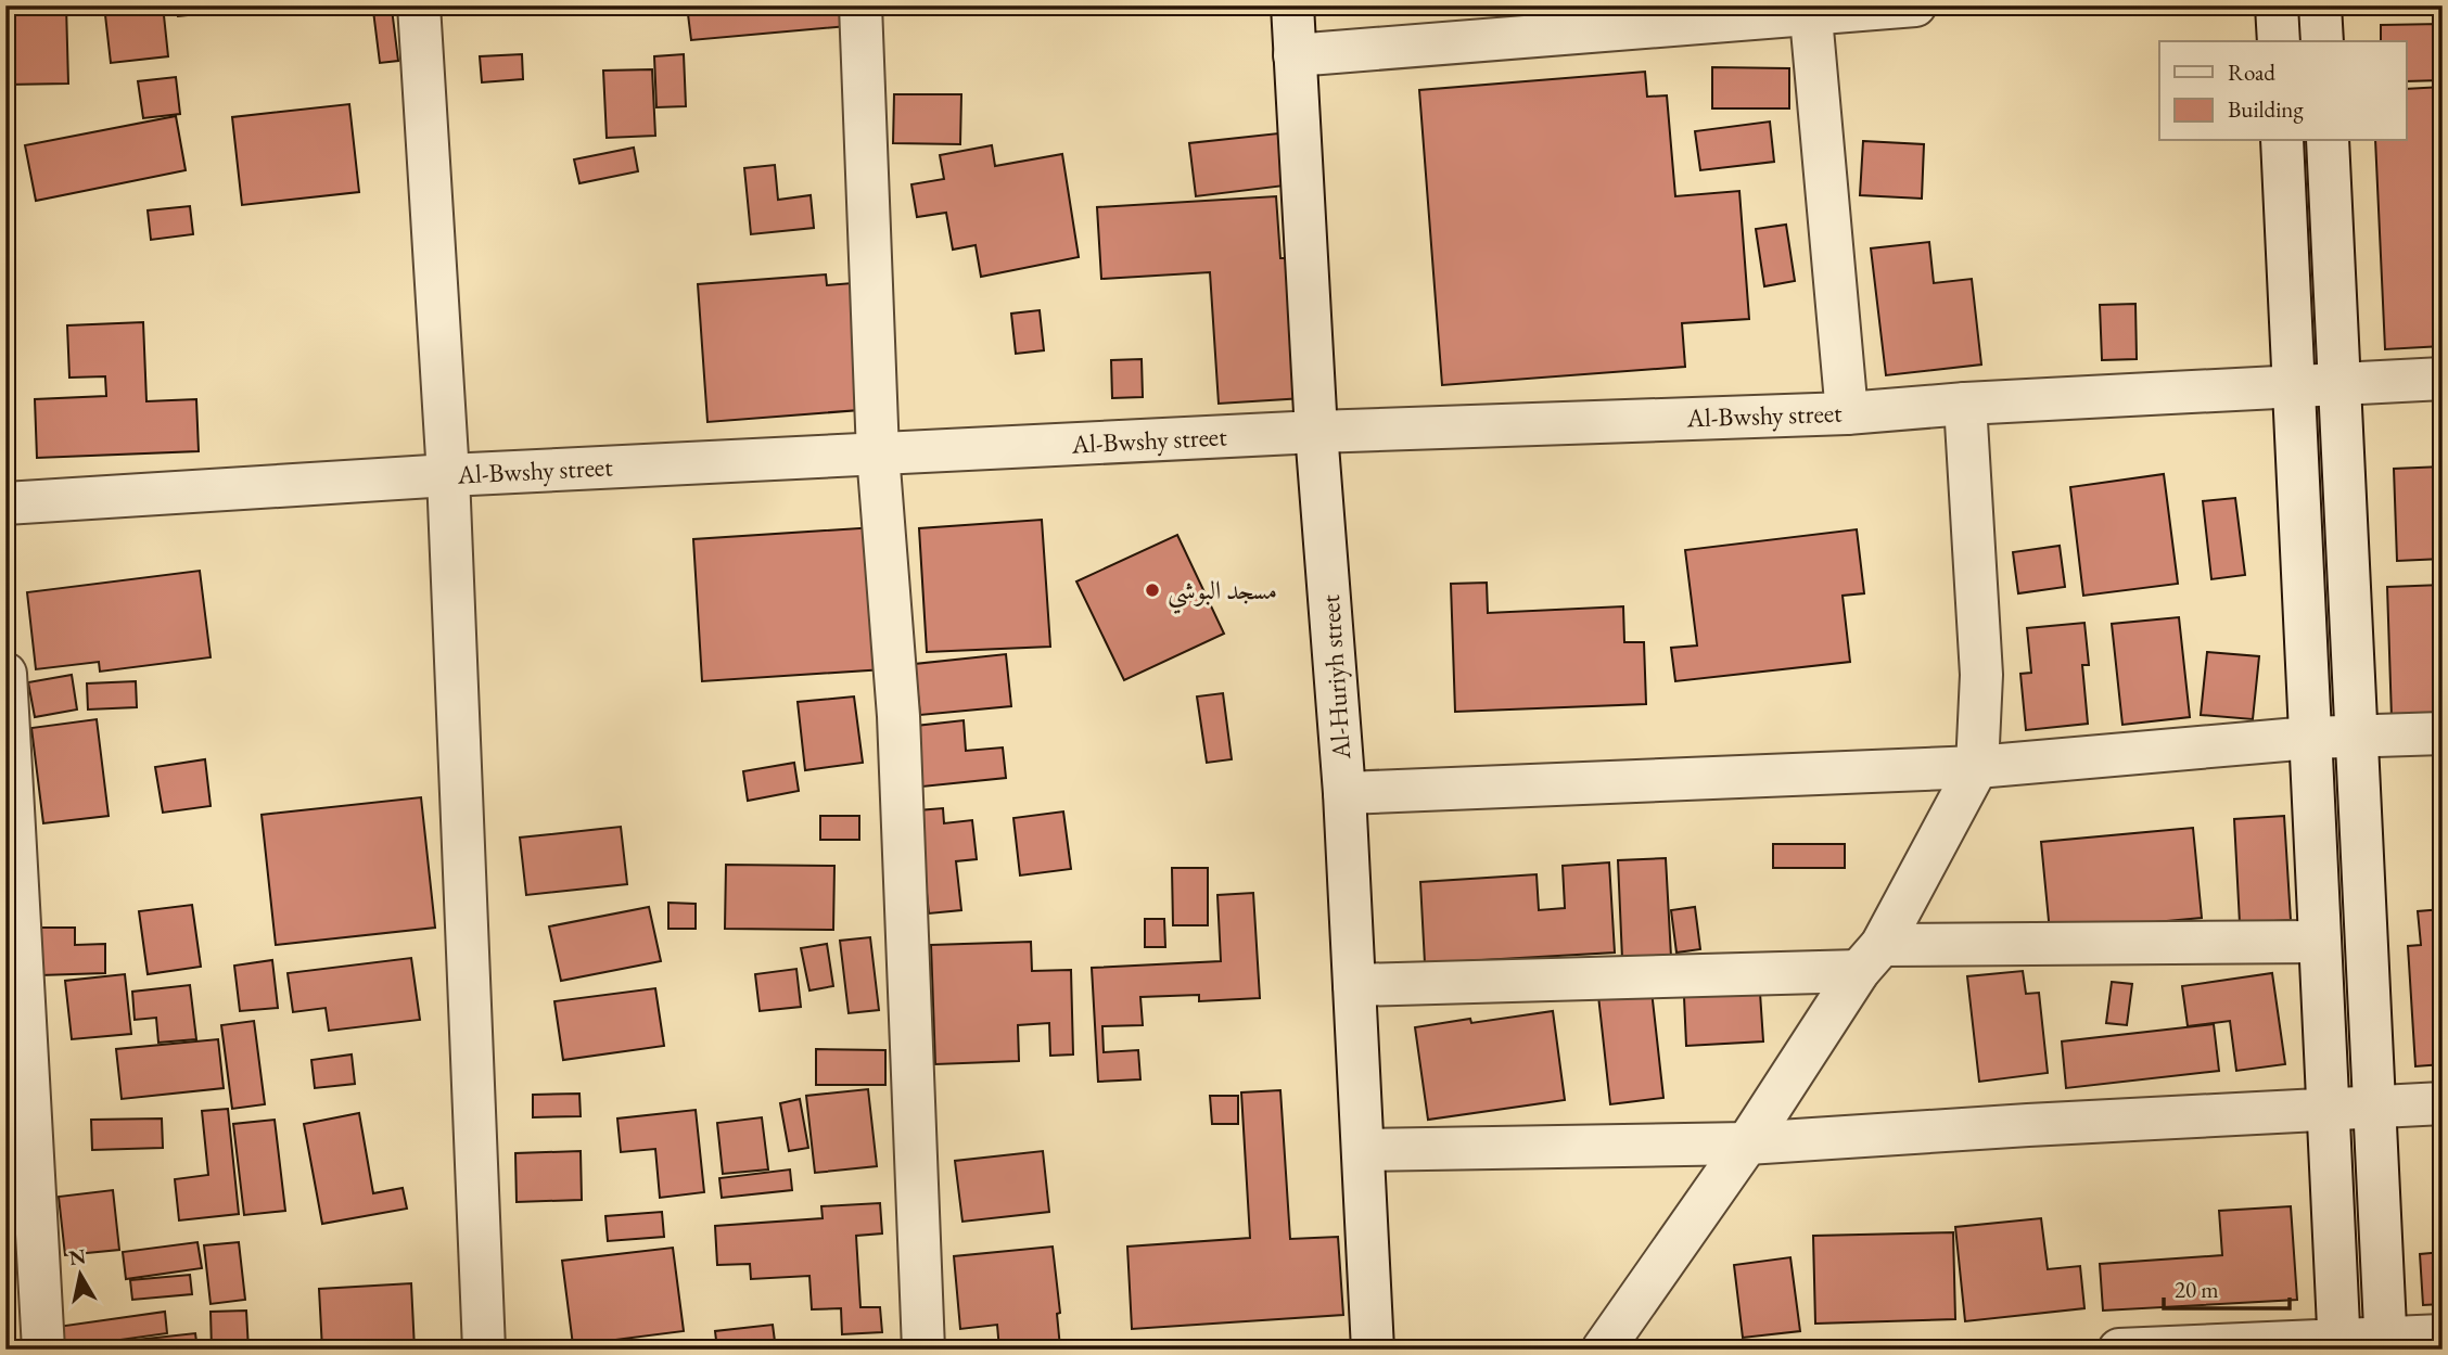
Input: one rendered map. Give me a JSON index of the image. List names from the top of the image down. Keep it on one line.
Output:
{"streets":{"street":["Al-Bwshy street","Al-Huriyh street"]},"crossings":[["Al-Bwshy street","Al-Huriyh street"]],"places":["مسجد البوشي"],"legend":["Road","Building"],"scale_bar":"20 m","north":"top"}
